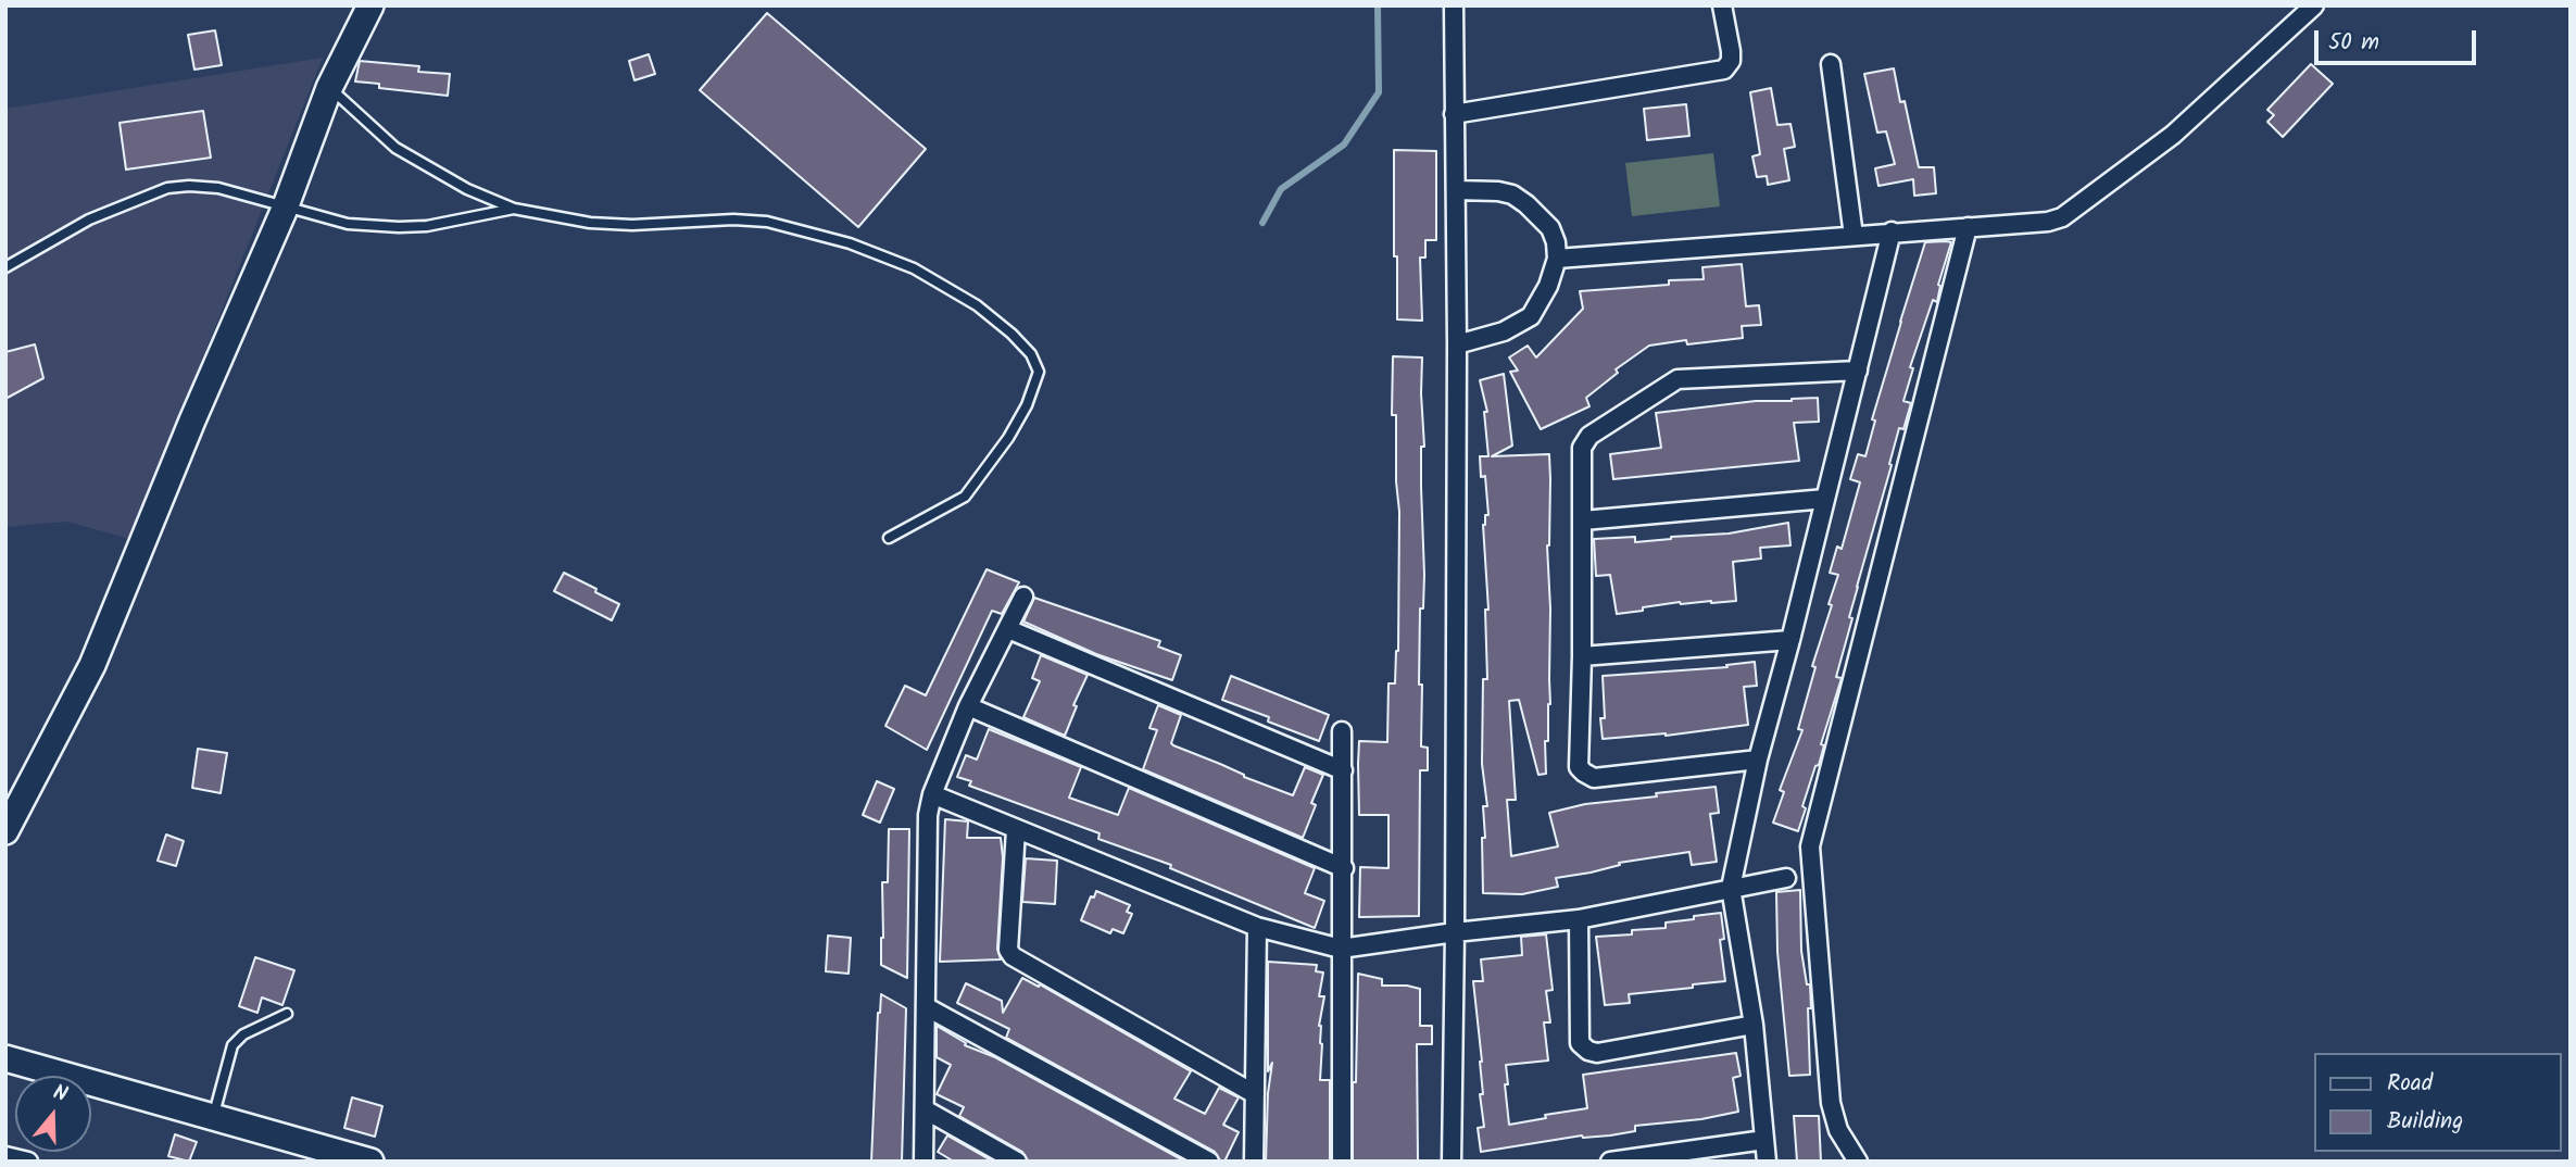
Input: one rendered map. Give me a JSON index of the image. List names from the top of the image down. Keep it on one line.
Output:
{"legend":["Road","Building"],"scale_bar":"50 m","north":"top"}
